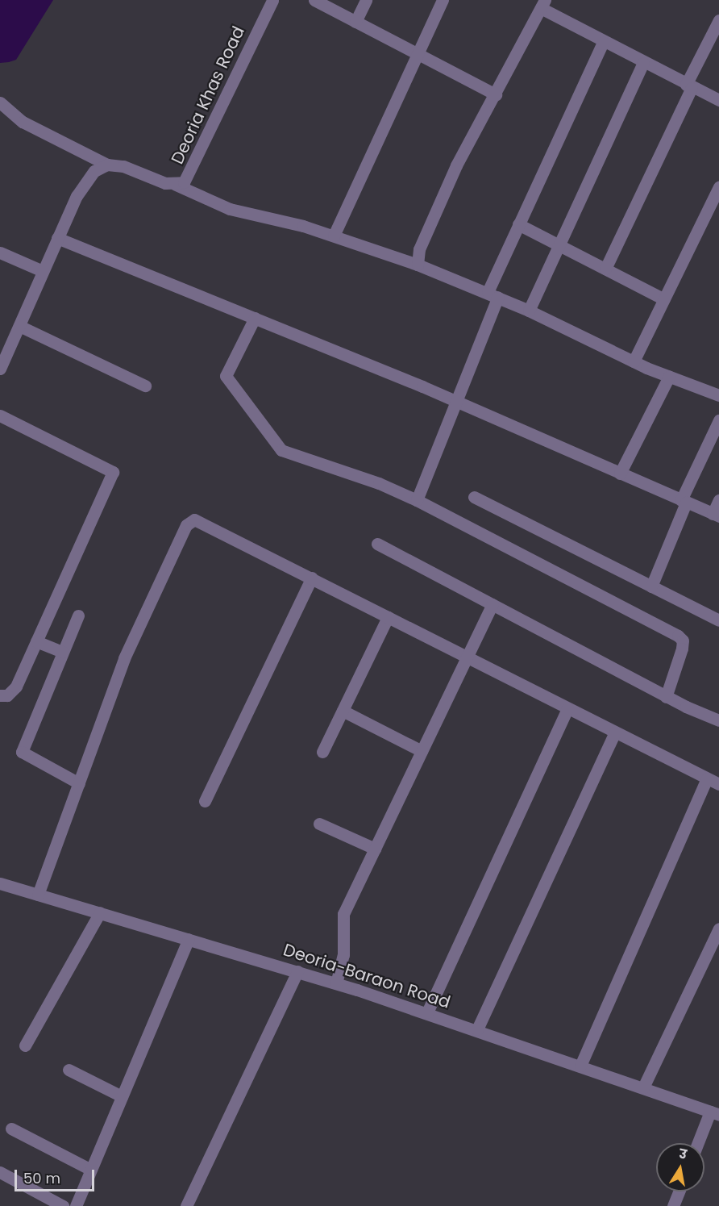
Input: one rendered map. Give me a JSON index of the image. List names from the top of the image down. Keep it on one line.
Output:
{"streets":{"street":["Deoria Khas Road","Deoria-Baraon Road"]},"scale_bar":"50 m","north":"top"}
